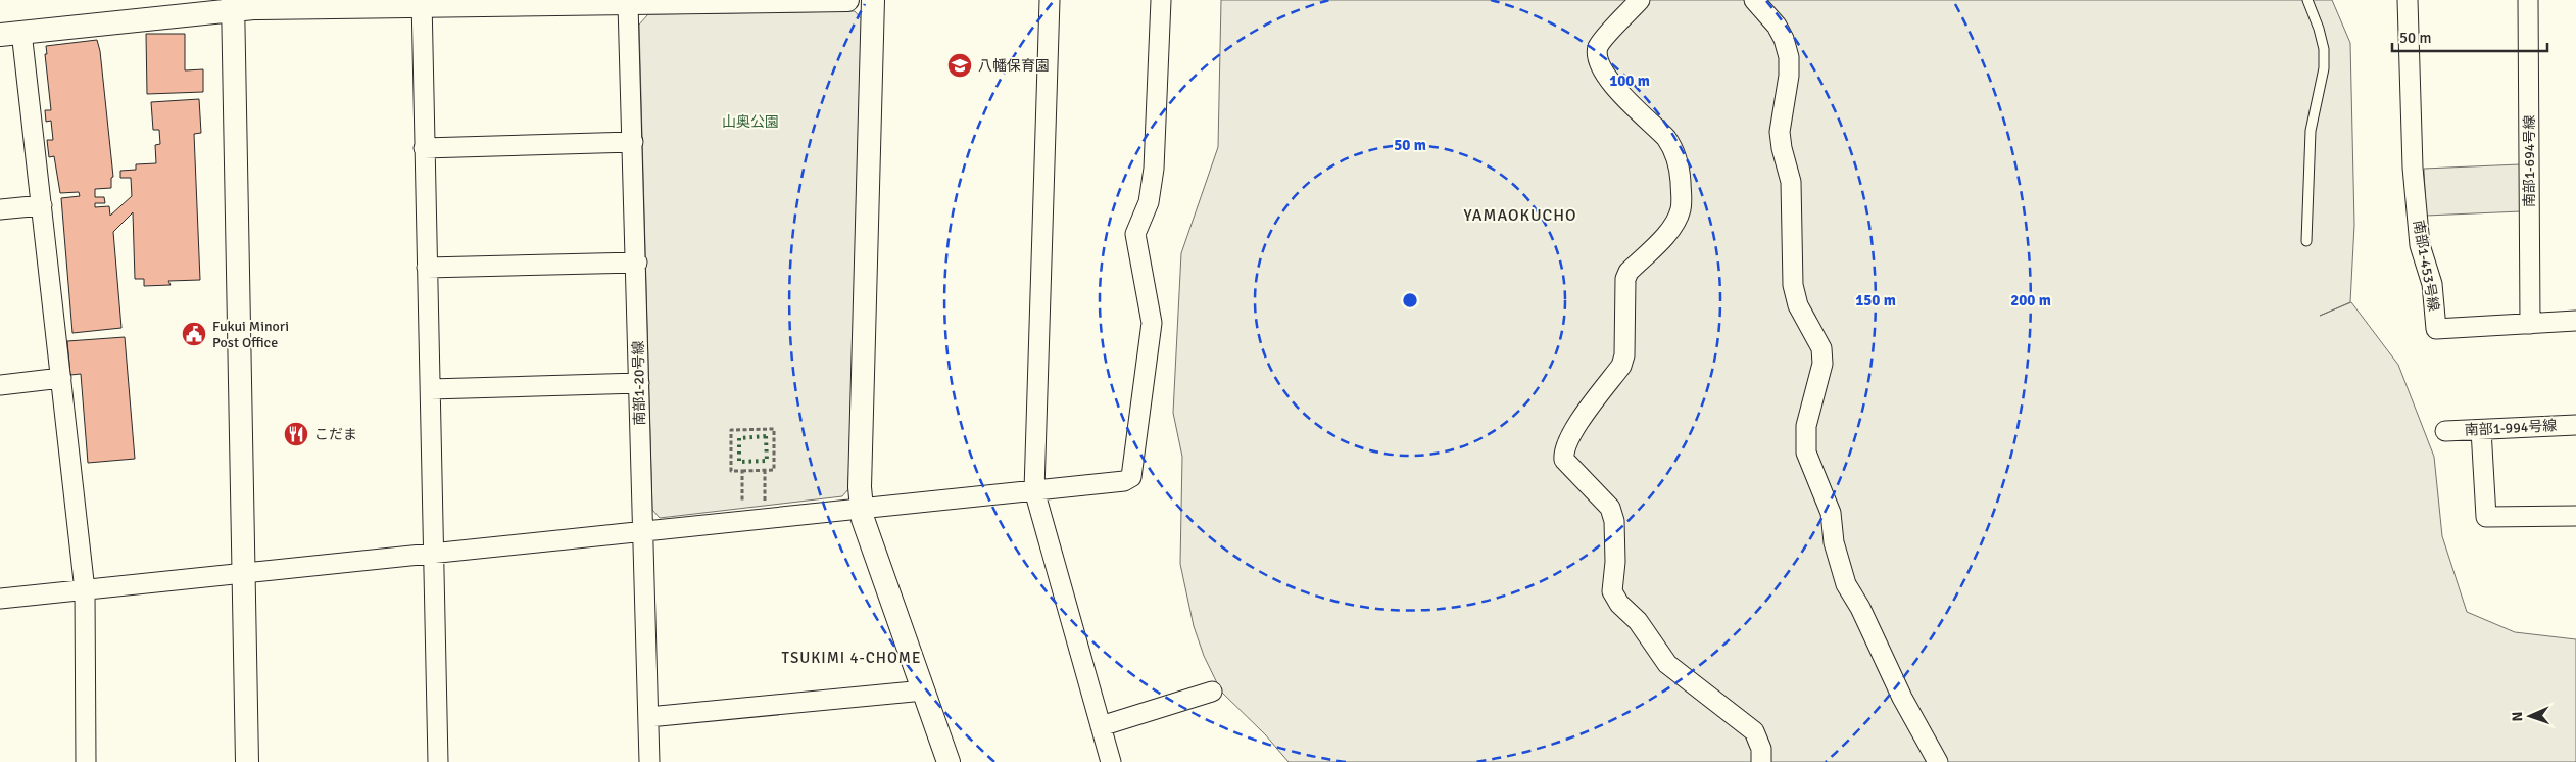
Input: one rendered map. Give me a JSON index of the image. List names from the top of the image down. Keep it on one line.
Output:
{"streets":{"street":["南部1-694号線","南部1-453号線","南部1-20号線","南部1-994号線"]},"crossings":[["南部1-694号線","南部1-453号線"]],"districts":["YAMAOKUCHO","TSUKIMI 4-CHOME"],"parks":["山奥公園"],"places":{"school or university":["八幡保育園"],"public building":["Fukui Minori Post Office"],"restaurant":["こだま"]},"scale_bar":"50 m","north":"left","rings":["100 m","50 m","150 m","200 m"]}
